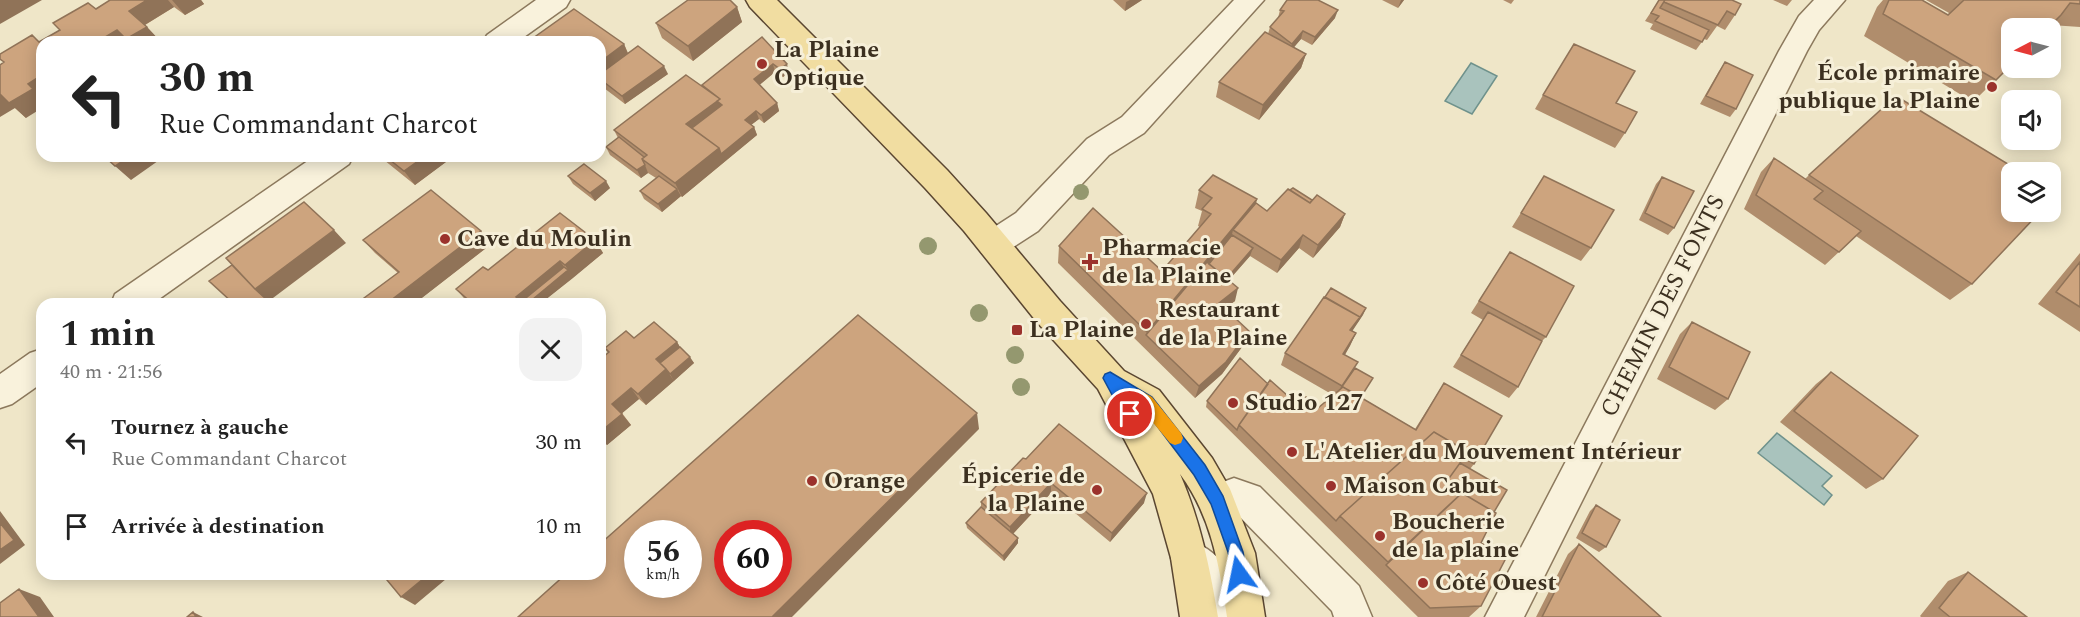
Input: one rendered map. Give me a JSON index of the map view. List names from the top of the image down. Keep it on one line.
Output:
{"streets":{"street":["CHEMIN DES FONTS"]},"places":{"other":["La Plaine Optique","École primaire publique la Plaine","Cave du Moulin","Restaurant de la Plaine","Studio 127","L'Atelier du Mouvement Intérieur","Orange","Maison Cabut","Épicerie de la Plaine","Boucherie de la plaine","Côté Ouest"],"health":["Pharmacie de la Plaine"],"transit":["La Plaine"]},"north":"left","page":{"turn":["30 m","Rue Commandant Charcot"],"heading":["1 min","40 m · 21:56"],"list":[{"name":"Tournez à gauche","note":"Rue Commandant Charcot","value":"30 m"},{"name":"Arrivée à destination","value":"10 m"}],"speed":"56 km/h","limit":"60"}}
